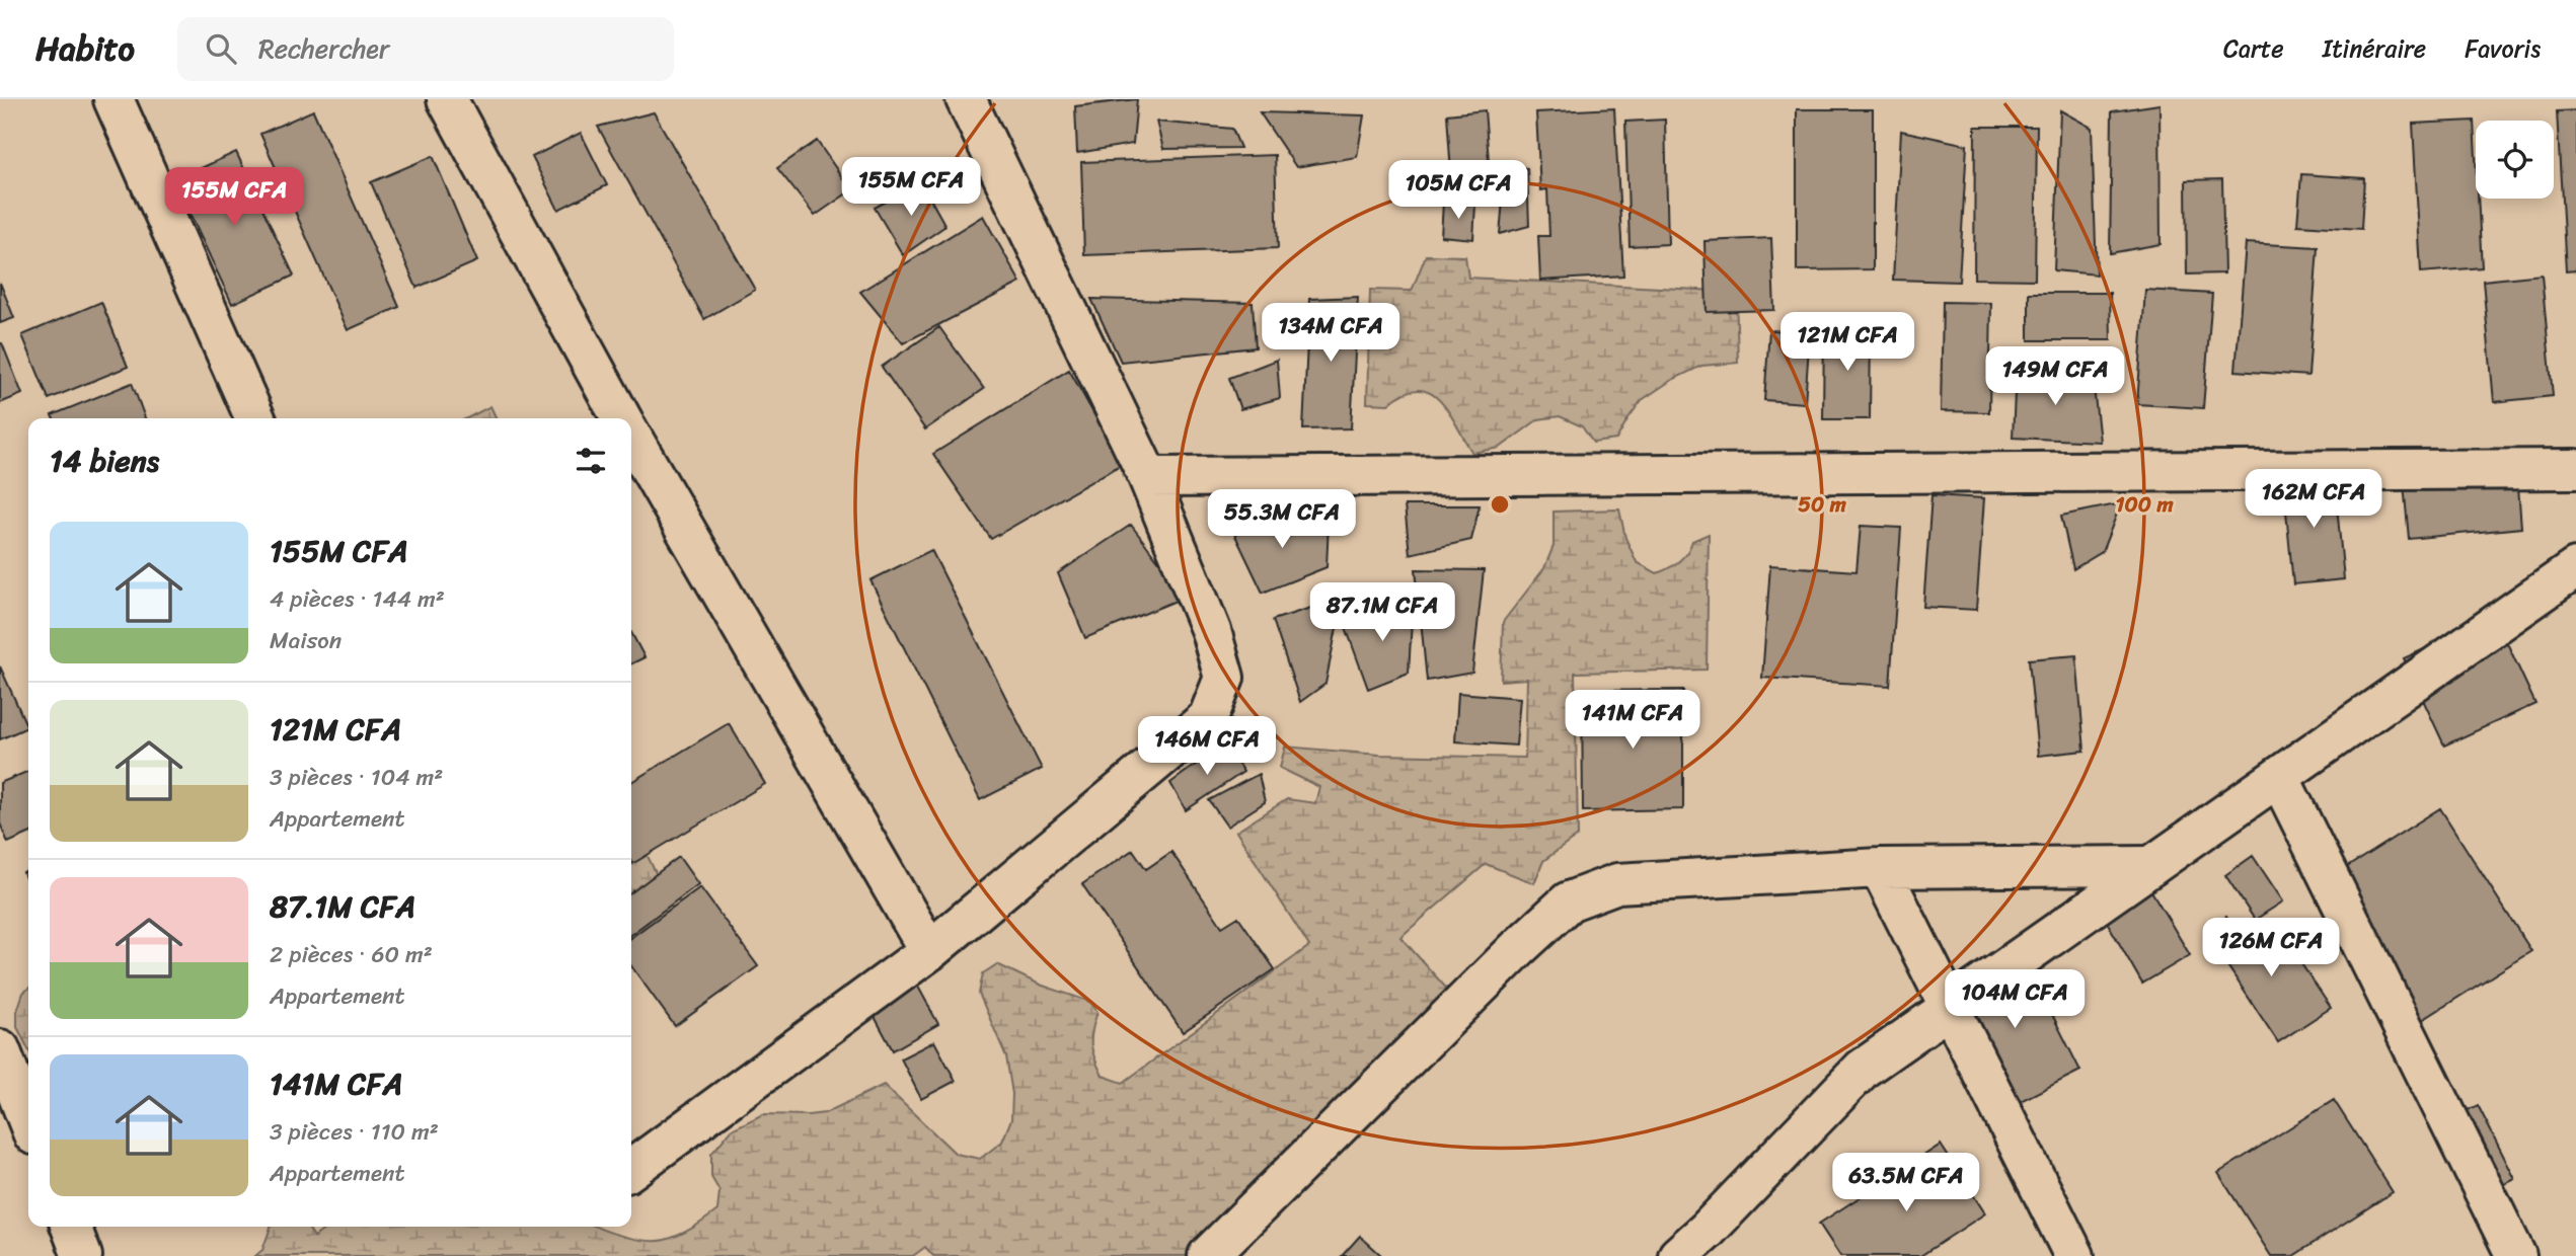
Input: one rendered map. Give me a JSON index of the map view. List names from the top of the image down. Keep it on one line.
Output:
{"page":{"header":"Habito","search":"Rechercher","nav":["Carte","Itinéraire","Favoris"],"price":["155M CFA","105M CFA","155M CFA","134M CFA","121M CFA","149M CFA","162M CFA","55.3M CFA","87.1M CFA","141M CFA","146M CFA","126M CFA","104M CFA","63.5M CFA"],"heading":"14 biens","list":[{"name":"155M CFA","note":"4 pièces · 144 m² · Maison"},{"name":"121M CFA","note":"3 pièces · 104 m² · Appartement"},{"name":"87.1M CFA","note":"2 pièces · 60 m² · Appartement"},{"name":"141M CFA","note":"3 pièces · 110 m² · Appartement"}]},"rings":["50 m","100 m"]}
